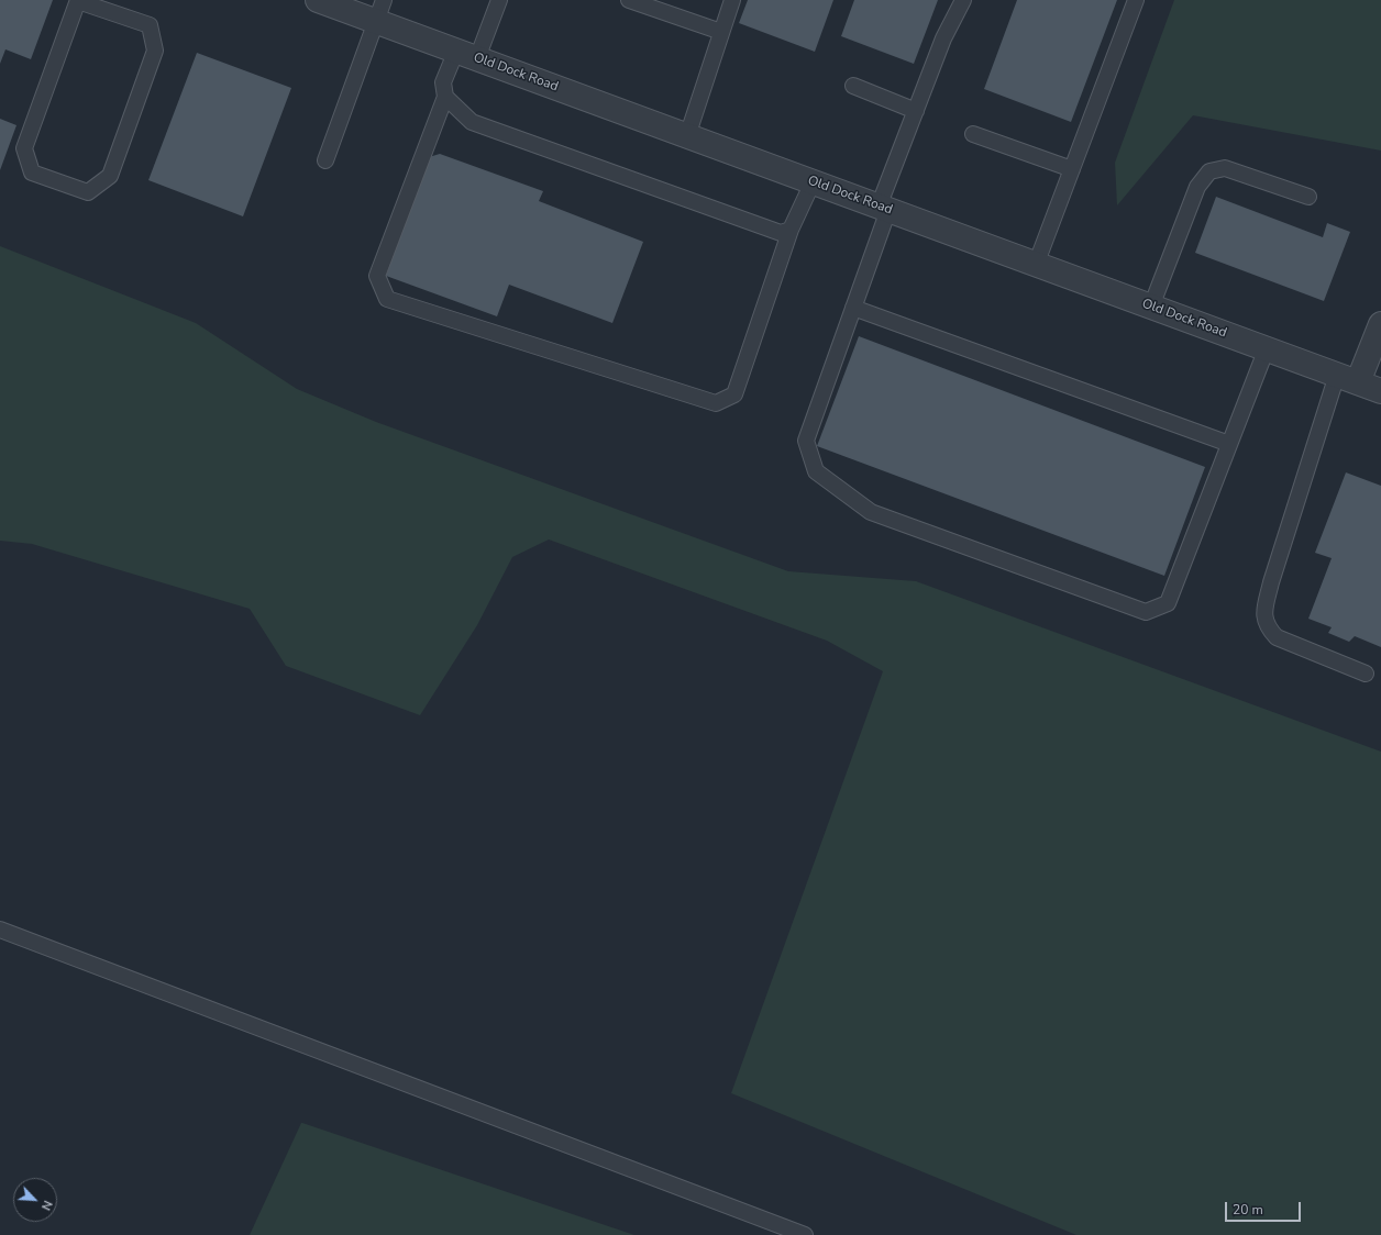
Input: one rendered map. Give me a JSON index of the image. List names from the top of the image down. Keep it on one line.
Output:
{"streets":{"street":["Old Dock Road"]},"scale_bar":"20 m","north":"bottom right"}
